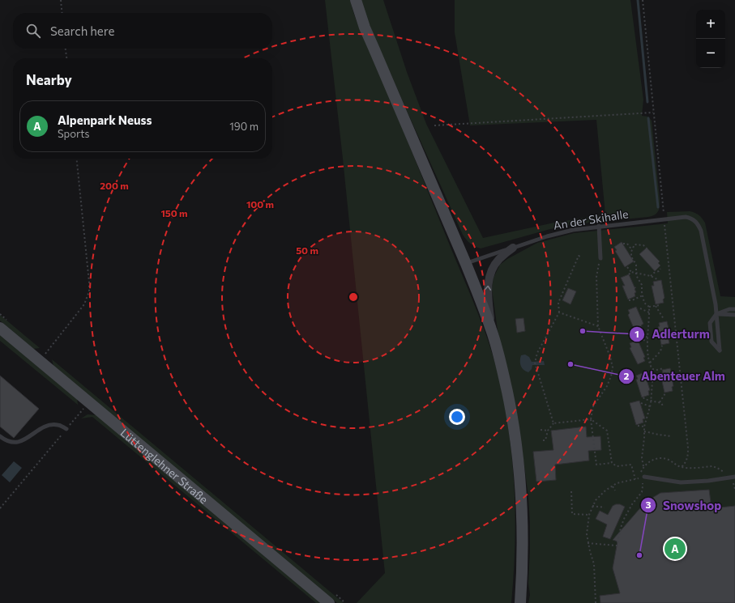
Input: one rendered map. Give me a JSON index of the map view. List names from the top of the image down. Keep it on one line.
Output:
{"streets":{"main road":["Lüttenglehner Straße"],"lane":["An der Skihalle"]},"places":["Adlerturm","Abenteuer Alm","Snowshop"],"page":{"map_buttons":["+","−"],"search":"Search here","heading":"Nearby","list":[{"mark":"A","name":"Alpenpark Neuss","note":"Sports","value":"190 m"}],"pins":"A"},"rings":["200 m","100 m","150 m","50 m"]}
